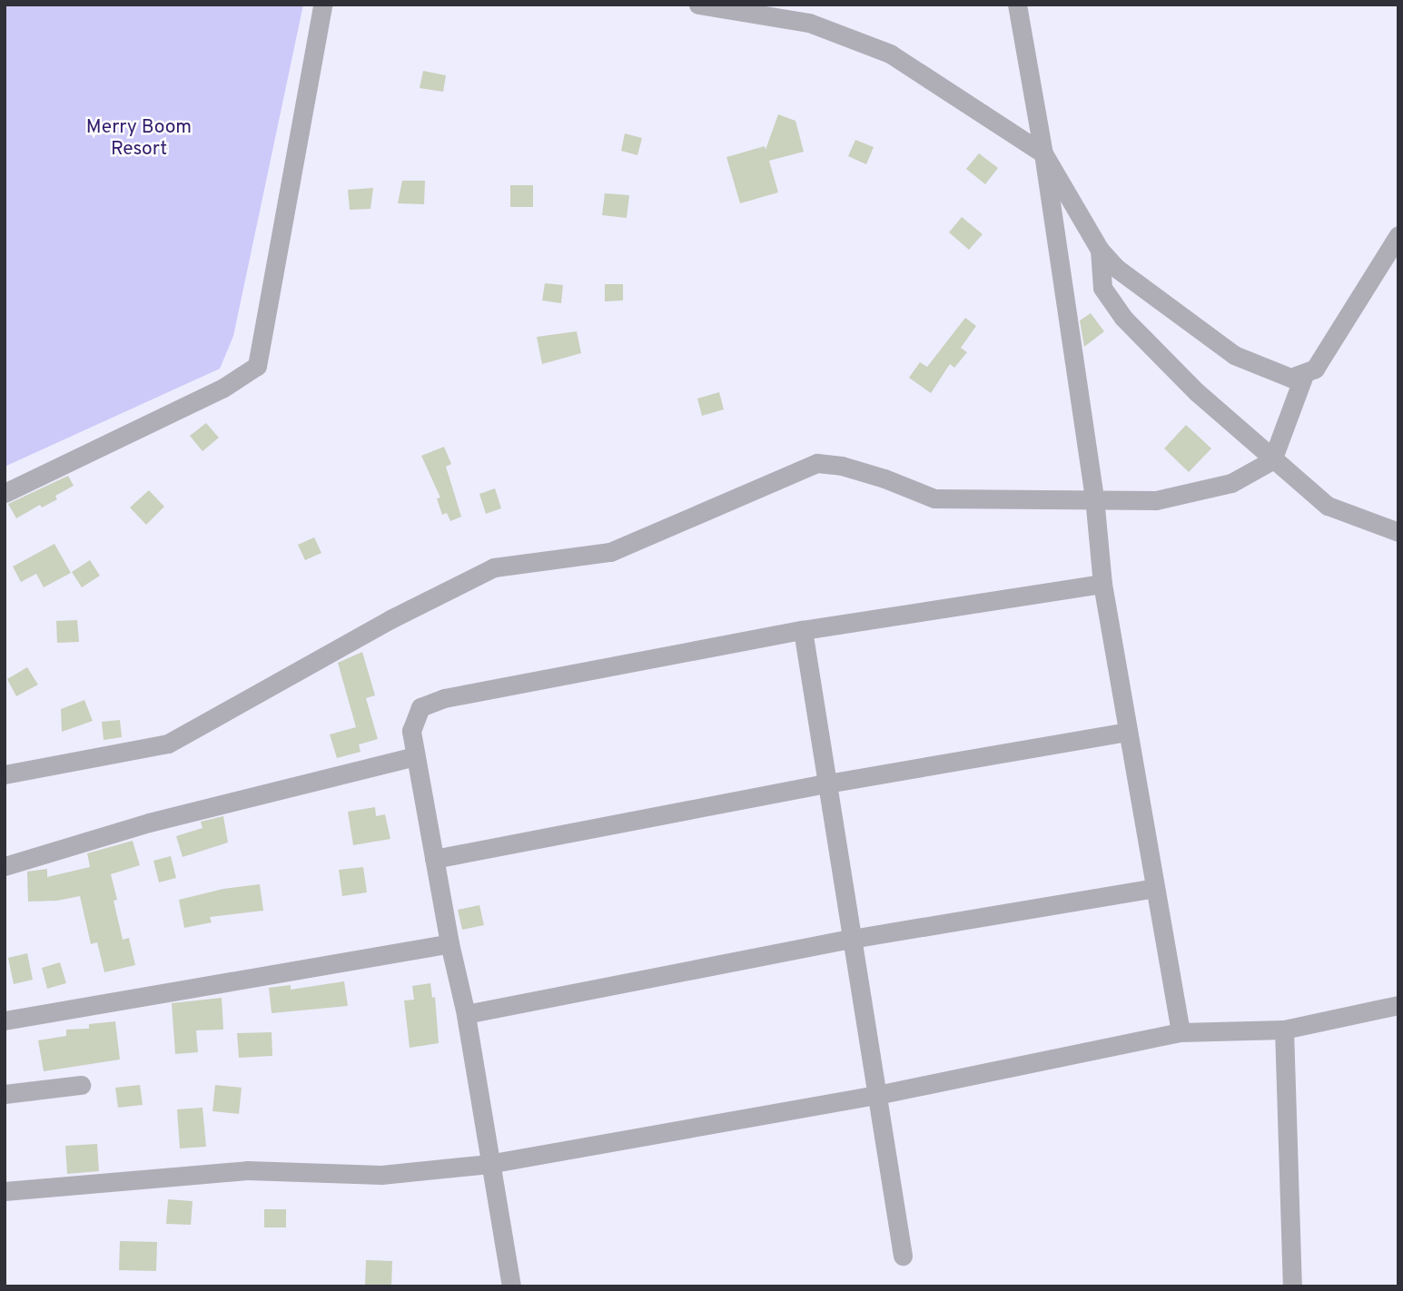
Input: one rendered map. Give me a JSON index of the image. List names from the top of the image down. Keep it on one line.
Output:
{"parks":["Merry Boom Resort"]}
